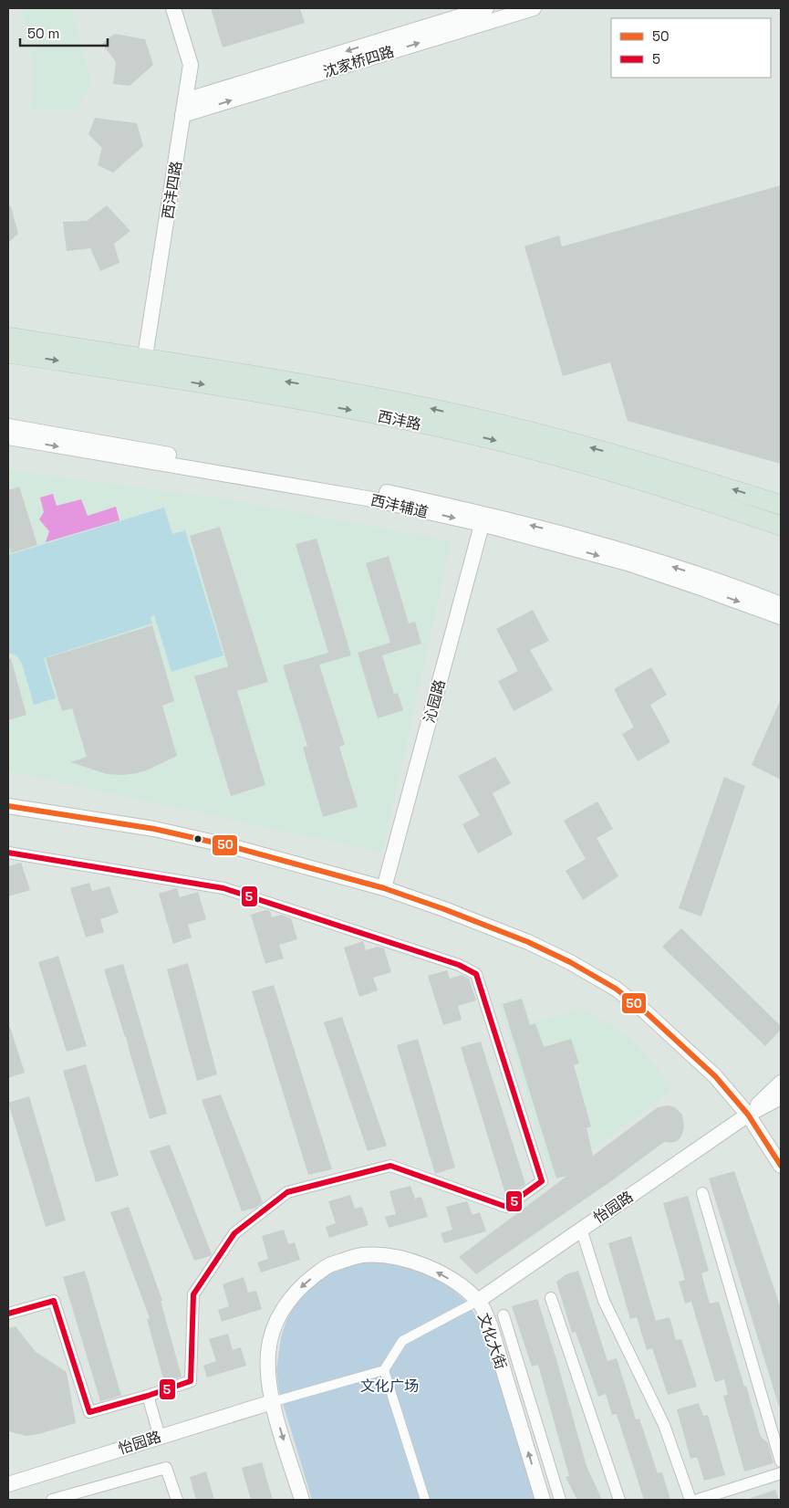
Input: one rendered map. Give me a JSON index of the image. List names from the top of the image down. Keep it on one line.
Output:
{"streets":{"highway":["西沣路"],"street":["沈家桥四路","西沣四路","西沣辅道","沁园路","怡园路","文化大街"]},"crossings":[["沈家桥四路","西沣四路"],["西沣四路","西沣路"],["西沣辅道","沁园路"],["怡园路","文化大街"]],"parks":["文化广场"],"lines":["transit line 50","transit line 5"],"legend":["50","5"],"scale_bar":"50 m"}
